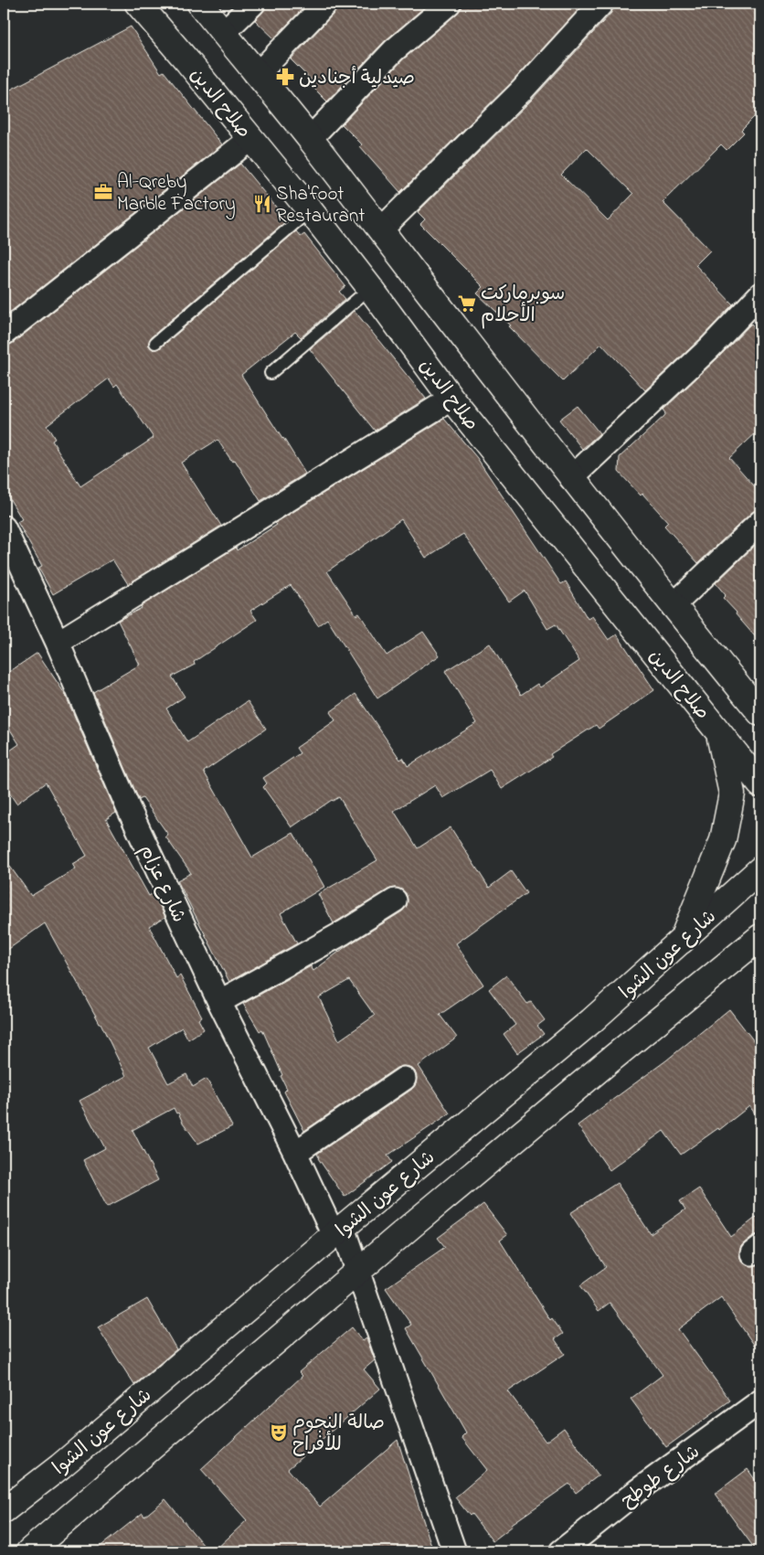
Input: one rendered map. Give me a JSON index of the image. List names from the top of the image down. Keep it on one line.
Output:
{"streets":{"main road":["صلاح الدين","شارع عون الشوا"],"street":["شارع عزام","شارع طوطح"]},"crossings":[["شارع عزام","شارع عون الشوا"]],"places":{"pharmacy":["صيدلية أجنادين"],"office":["Al-Qreby Marble Factory"],"restaurant":["Sha'foot Restaurant"],"supermarket":["سوبرماركت الأحلام"],"theatre":["صالة النجوم للأفراح"]}}
